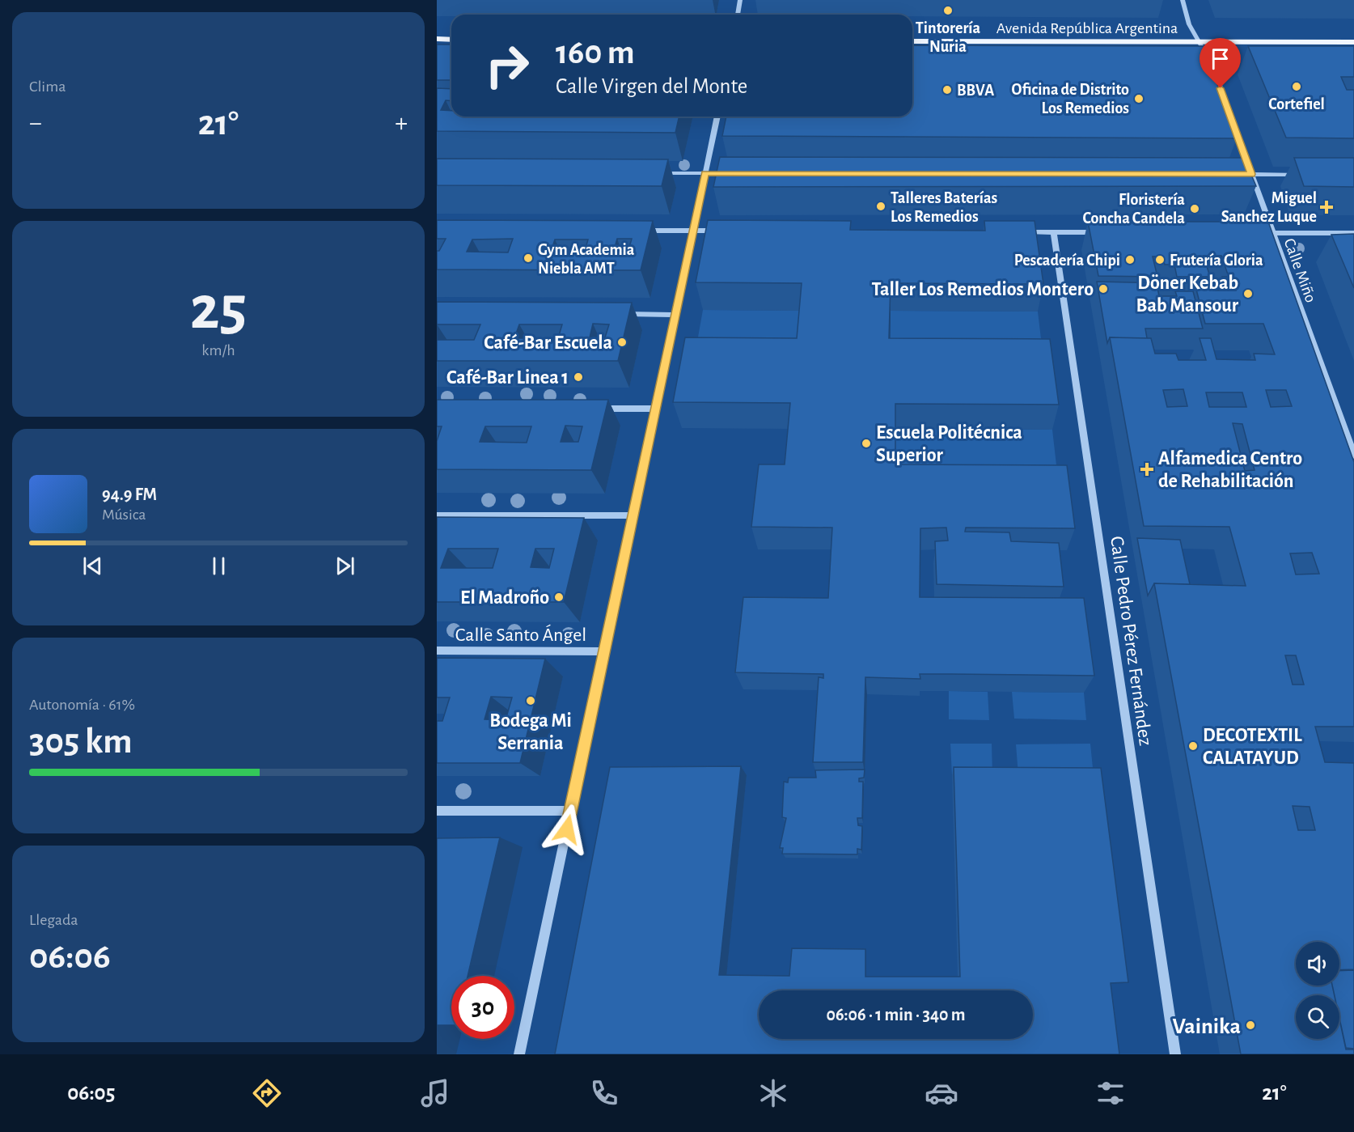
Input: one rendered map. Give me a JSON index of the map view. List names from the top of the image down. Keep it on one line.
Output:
{"streets":{"main road":["Avenida República Argentina"],"street":["Calle Miño","Calle Santo Ángel","Calle Pedro Pérez Fernández"]},"crossings":[["Avenida República Argentina","Calle Miño"]],"places":{"other":["Tintorería Nuria","Cortefiel","BBVA","Oficina de Distrito Los Remedios","Talleres Baterías Los Remedios","Floristería Concha Candela","Gym Academia Niebla AMT","Pescadería Chipi","Frutería Gloria","Taller Los Remedios Montero","Döner Kebab Bab Mansour","Café-Bar Escuela","Café-Bar Linea 1","Escuela Politécnica Superior","El Madroño","Bodega Mi Serrania","DECOTEXTIL CALATAYUD","Vainika"],"health":["Miguel Sanchez Luque","Alfamedica Centro de Rehabilitación"]},"page":{"tile":["Clima",["25","km/h"],["Autonomía · 61%","305 km"],["Llegada","06:06"]],"turn":["160 m","Calle Virgen del Monte"],"heat":["−","21°","+"],"song":["94.9 FM","Música"],"limit":"30","trip":"06:06 · 1 min · 340 m","tabs":["06:05","21°"]}}
